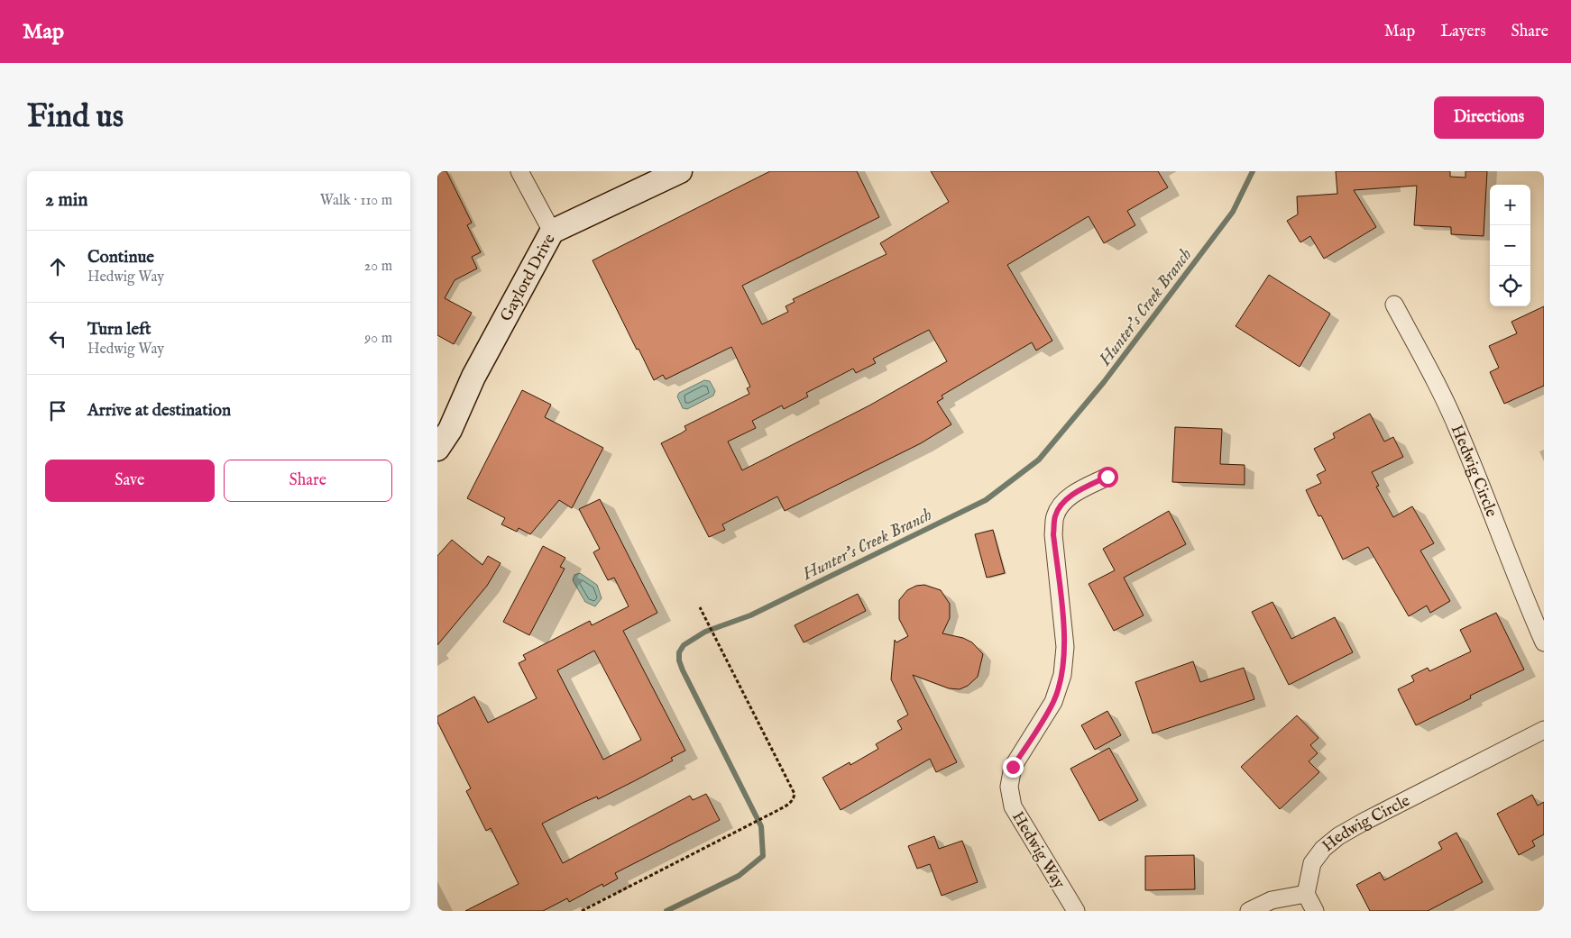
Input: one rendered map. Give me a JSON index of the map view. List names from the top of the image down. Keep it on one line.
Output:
{"streets":{"street":["Gaylord Drive","Hedwig Circle","Hedwig Way"]},"water":["Hunter's Creek Branch"],"page":{"header":"Map","nav":["Map","Layers","Share"],"buttons":["Directions",["Save","Share"]],"title":"Find us","heading":["2 min","Walk · 110 m"],"map_buttons":["+","−"],"list":[["Continue","Hedwig Way","20 m"],["Turn left","Hedwig Way","90 m"],"Arrive at destination"]}}
